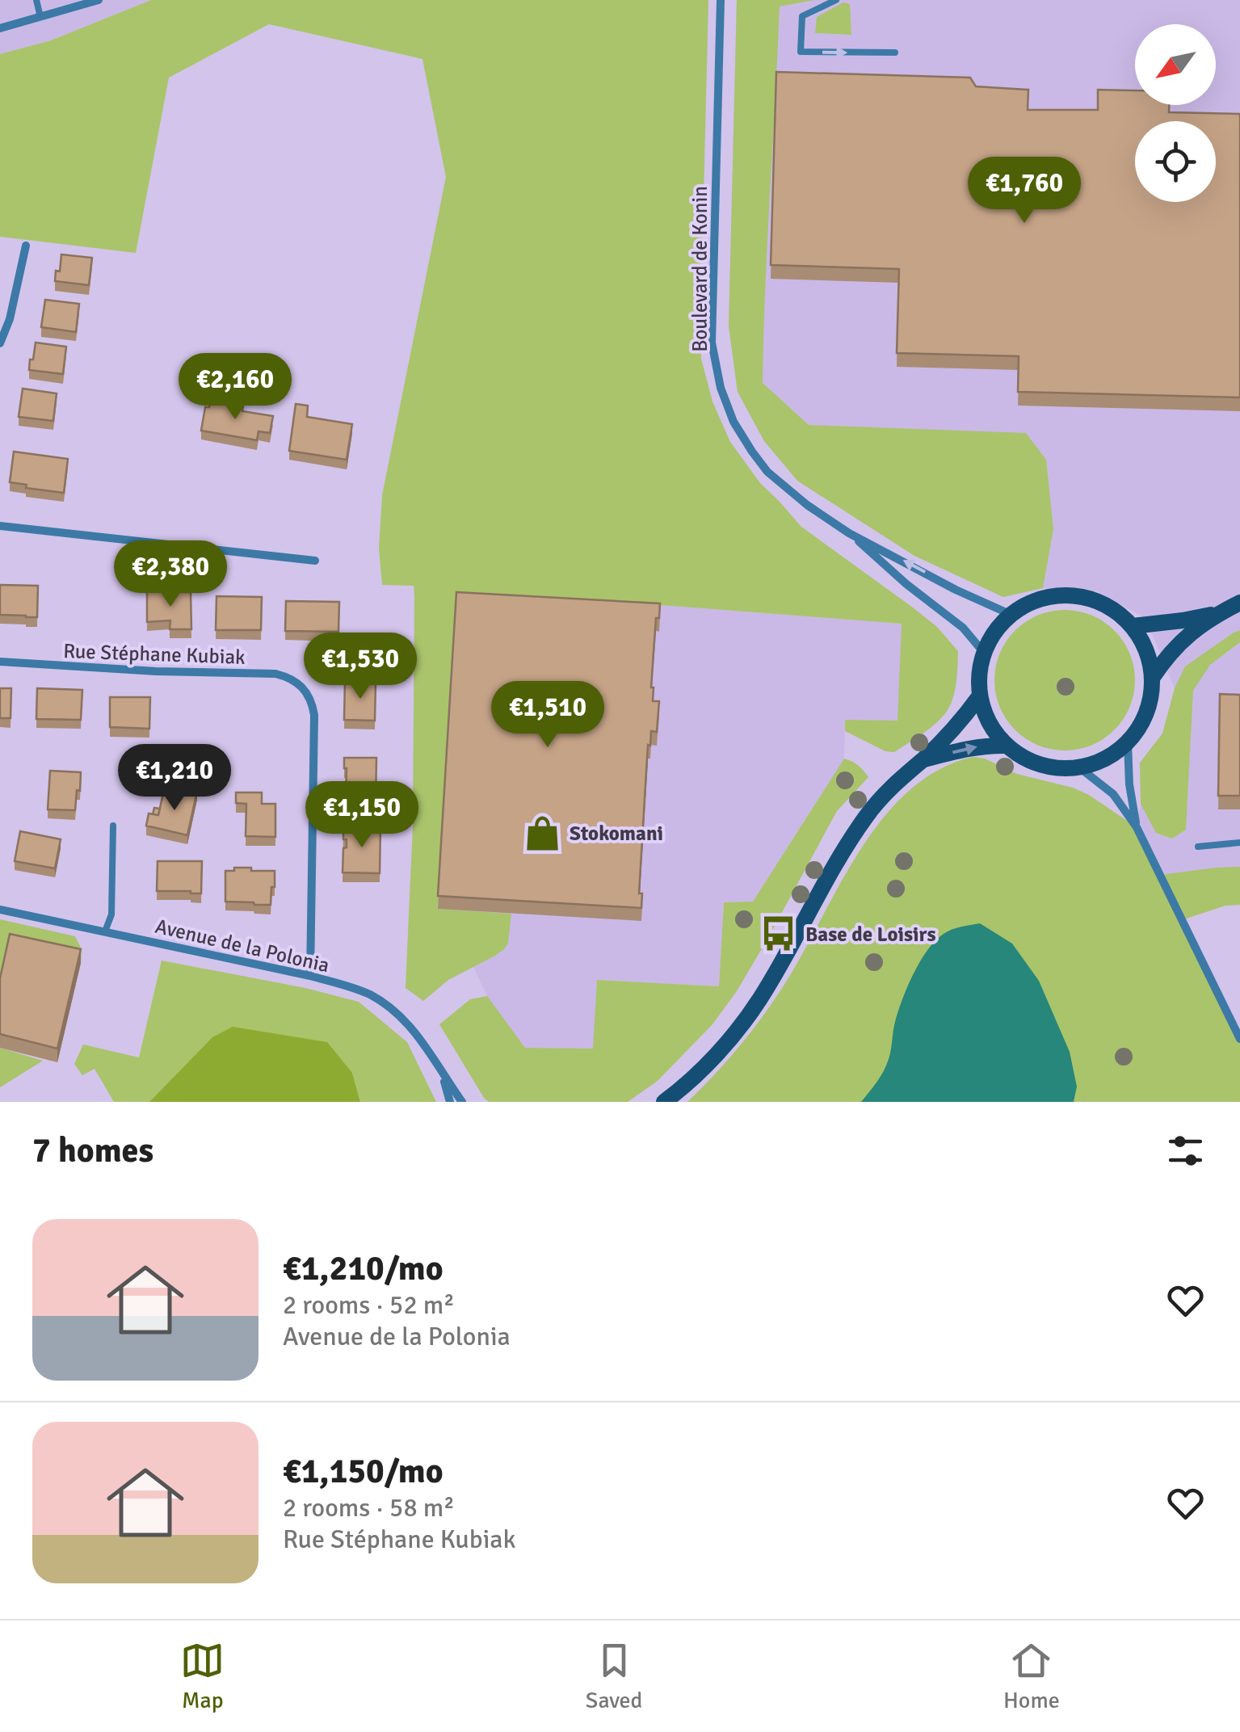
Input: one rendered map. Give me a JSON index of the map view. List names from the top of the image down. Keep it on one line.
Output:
{"streets":{"street":["Boulevard de Konin","Rue Stéphane Kubiak","Avenue de la Polonia"]},"crossings":[["Rue Stéphane Kubiak","Avenue de la Polonia"]],"places":{"shop":["Stokomani"],"bus stop":["Base de Loisirs"]},"north":"bottom left","page":{"price":["€1,760","€2,160","€2,380","€1,530","€1,510","€1,210","€1,150"],"heading":"7 homes","list":[{"name":"€1,210/mo","note":"2 rooms · 52 m² · Avenue de la Polonia"},{"name":"€1,150/mo","note":"2 rooms · 58 m² · Rue Stéphane Kubiak"}],"tabs":["Map","Saved","Home"]}}
